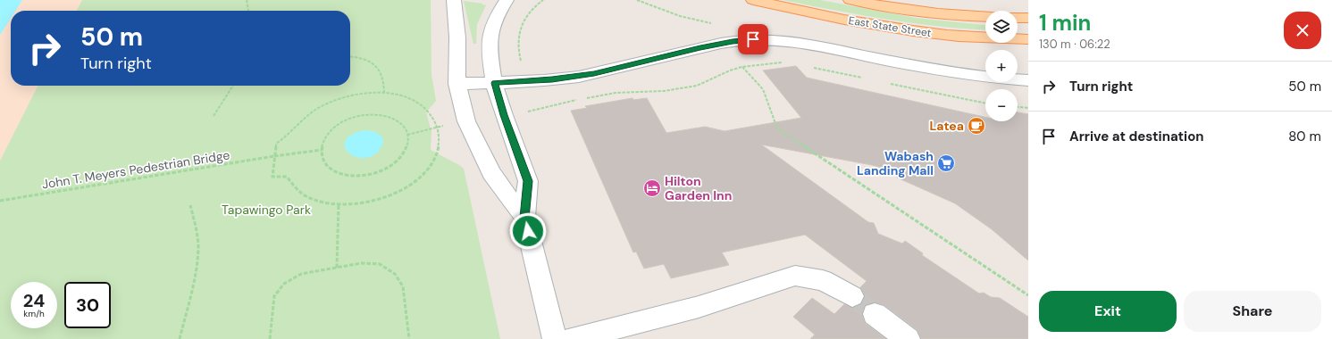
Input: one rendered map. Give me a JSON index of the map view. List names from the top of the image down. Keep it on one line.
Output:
{"streets":{"main road":["East State Street"],"path":["John T. Meyers Pedestrian Bridge"]},"parks":["Tapawingo Park"],"places":{"cafe":["Latea"],"supermarket":["Wabash Landing Mall"],"hotel":["Hilton Garden Inn"]},"page":{"heading":["1 min","130 m · 06:22"],"map_buttons":["+","−"],"turn":["50 m","Turn right"],"list":[{"name":"Turn right","value":"50 m"},{"name":"Arrive at destination","value":"80 m"}],"speed":"24 km/h","limit":"30","buttons":["Exit","Share"]}}
